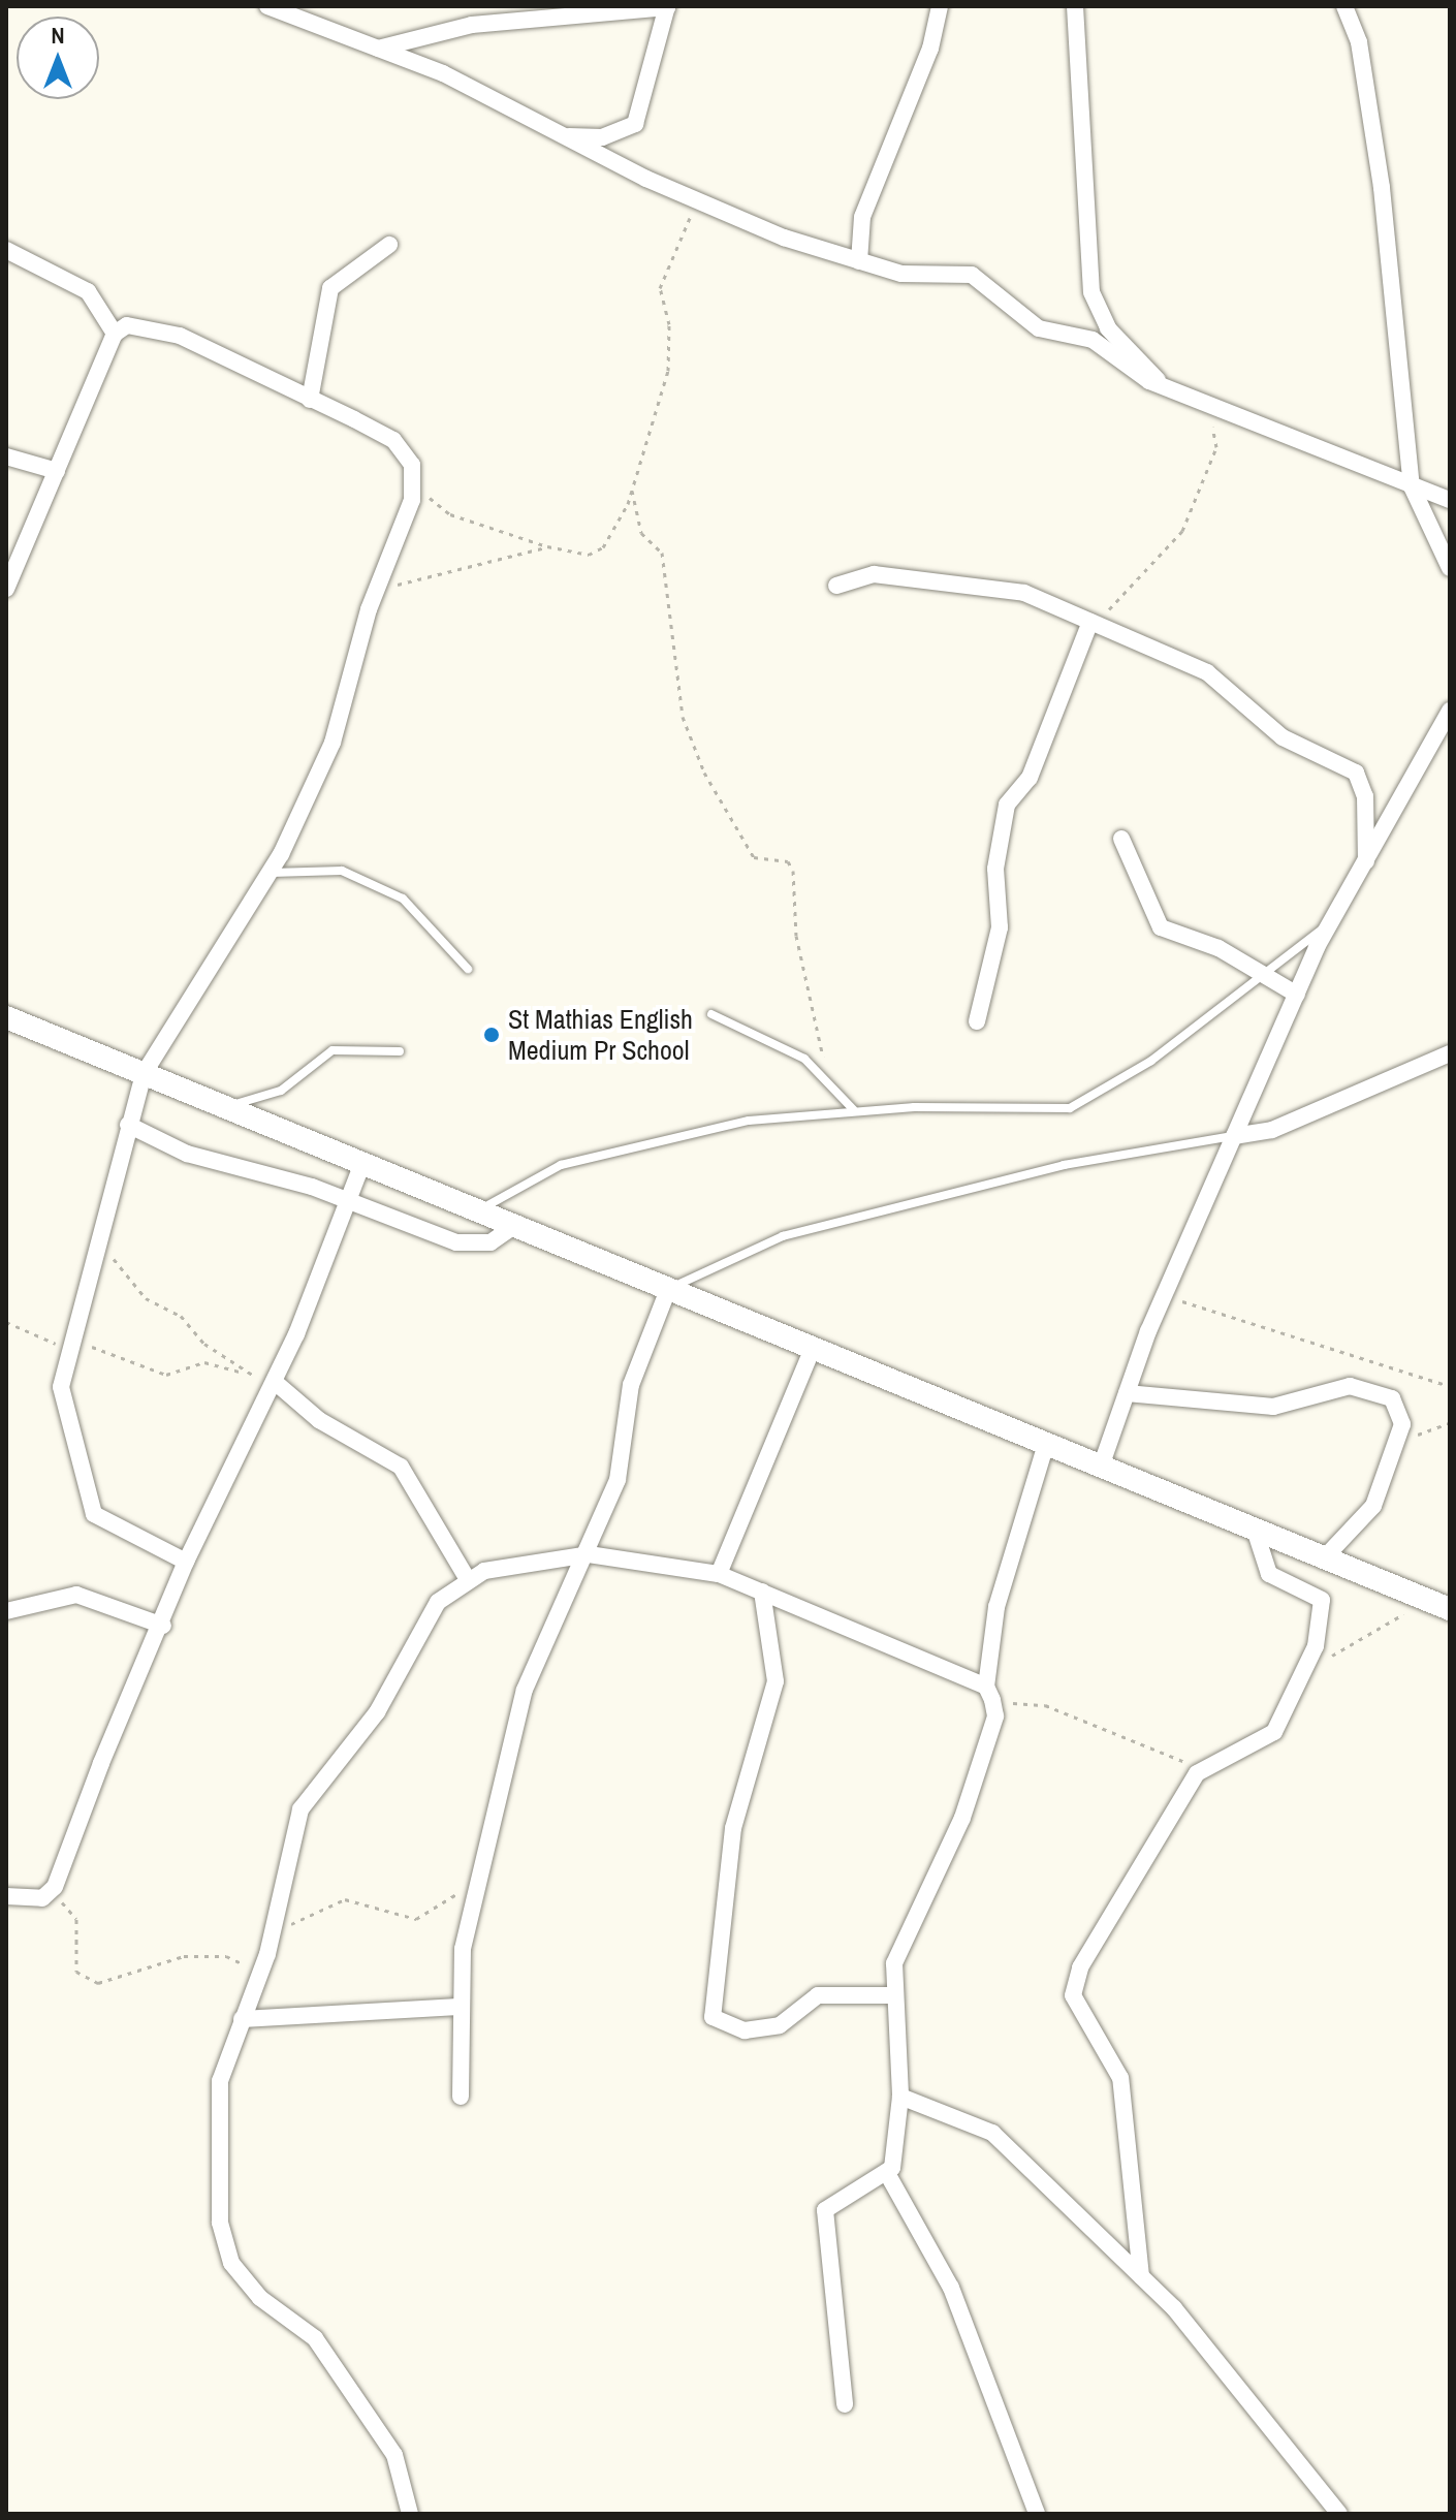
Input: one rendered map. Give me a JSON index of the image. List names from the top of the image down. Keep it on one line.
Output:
{"places":["St Mathias English Medium Pr School"],"north":"top"}
